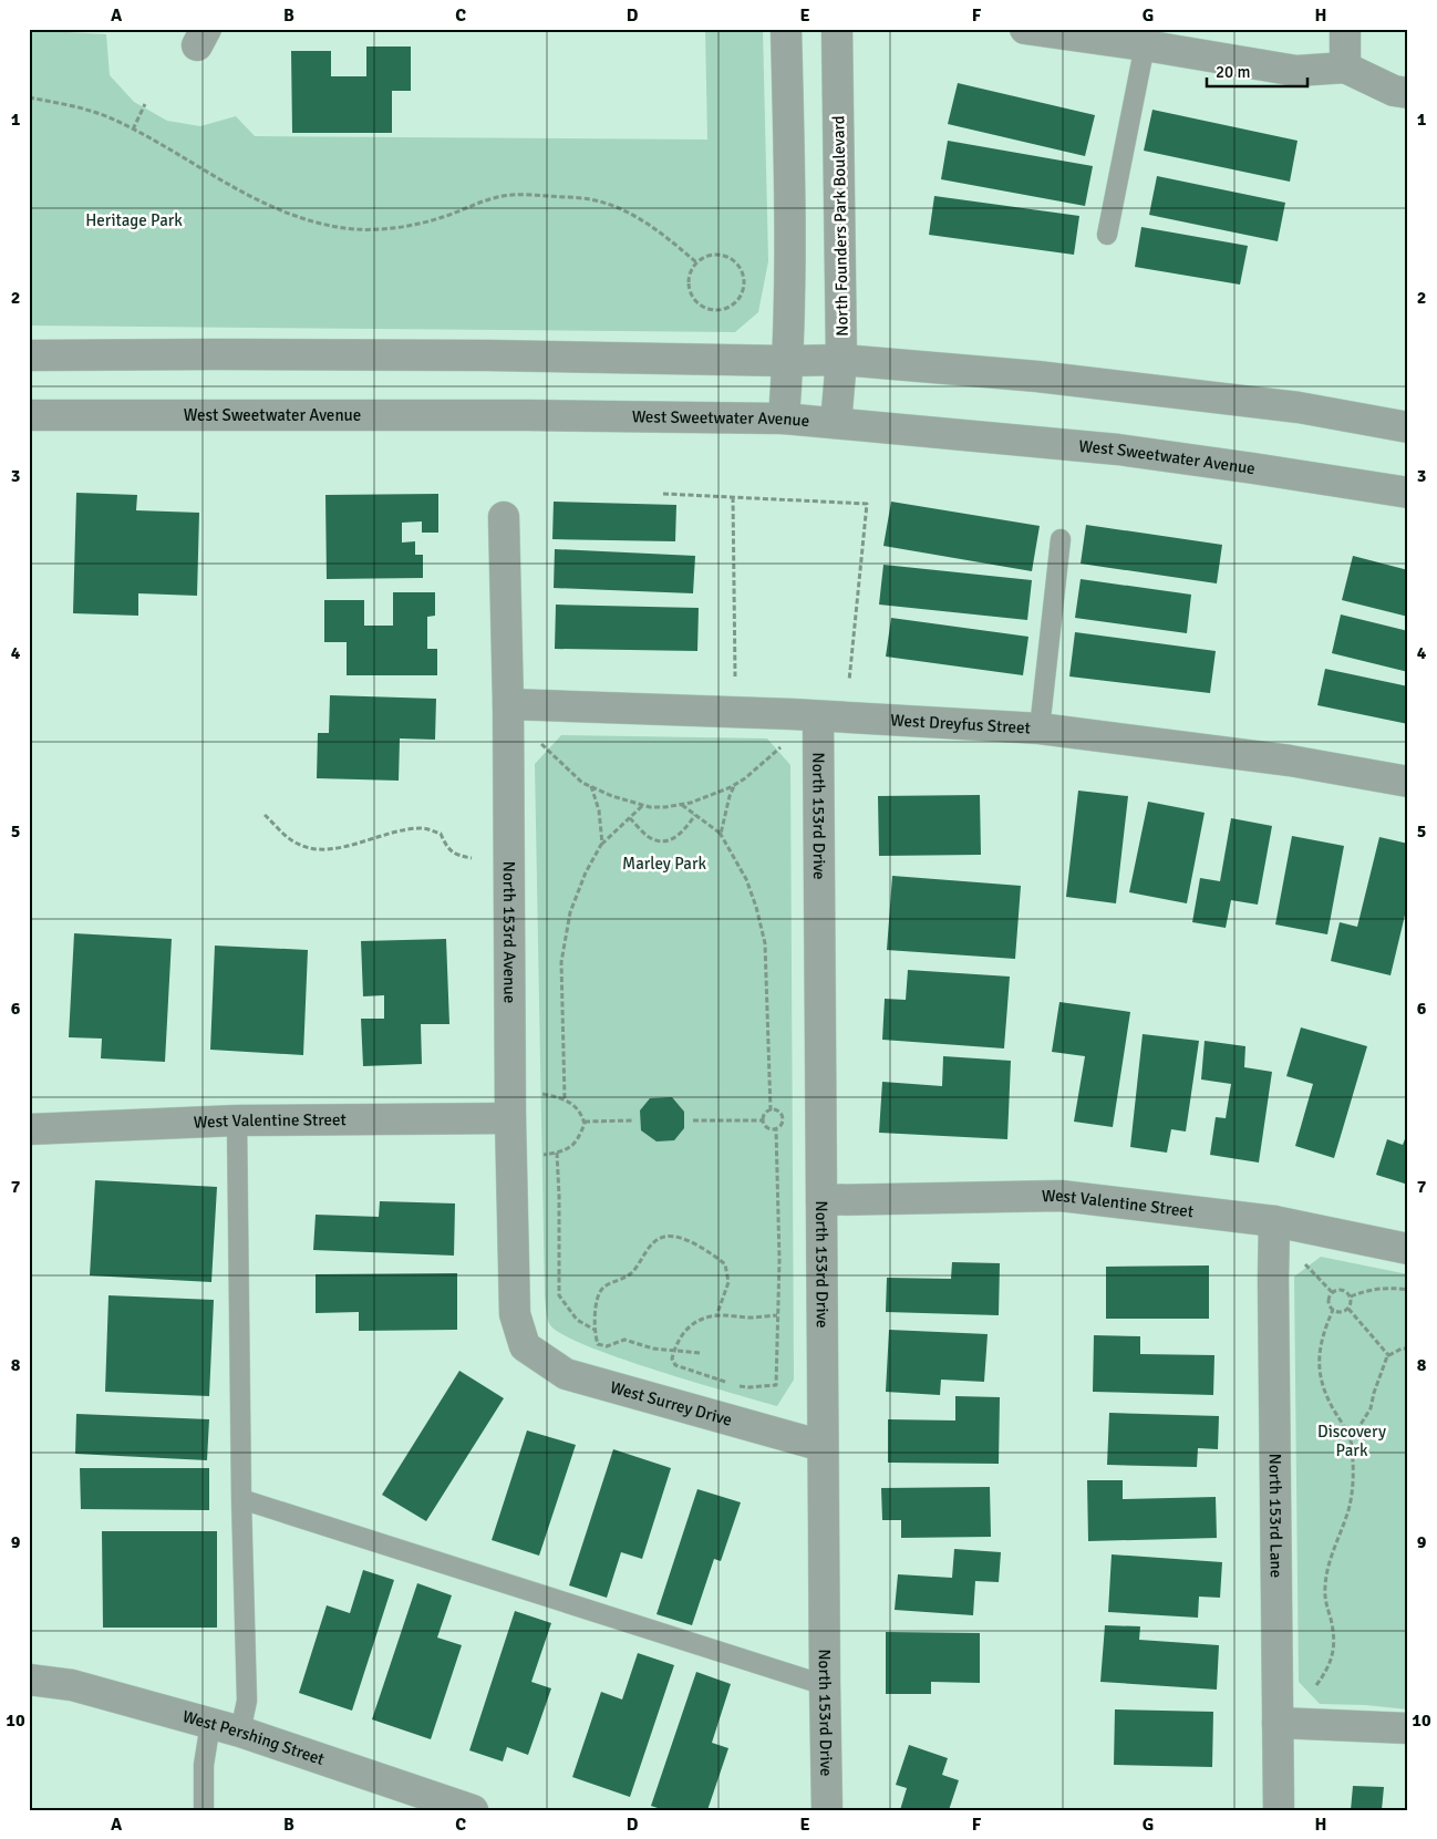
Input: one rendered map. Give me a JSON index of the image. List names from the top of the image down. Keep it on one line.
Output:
{"streets":{"street":["North Founders Park Boulevard","West Sweetwater Avenue","West Dreyfus Street","North 153rd Drive","North 153rd Avenue","West Valentine Street","West Surrey Drive","North 153rd Lane","West Pershing Street"]},"crossings":[["North Founders Park Boulevard","West Sweetwater Avenue"],["West Dreyfus Street","North 153rd Drive"],["West Dreyfus Street","North 153rd Avenue"],["North 153rd Drive","West Valentine Street"],["North 153rd Drive","West Surrey Drive"],["North 153rd Avenue","West Valentine Street"],["North 153rd Avenue","West Surrey Drive"],["West Valentine Street","North 153rd Lane"]],"parks":["Heritage Park","Marley Park","Discovery Park"],"scale_bar":"20 m","grid":{"columns":["A","B","C","D","E","F","G","H"],"rows":["1","2","3","4","5","6","7","8","9","10"]}}
